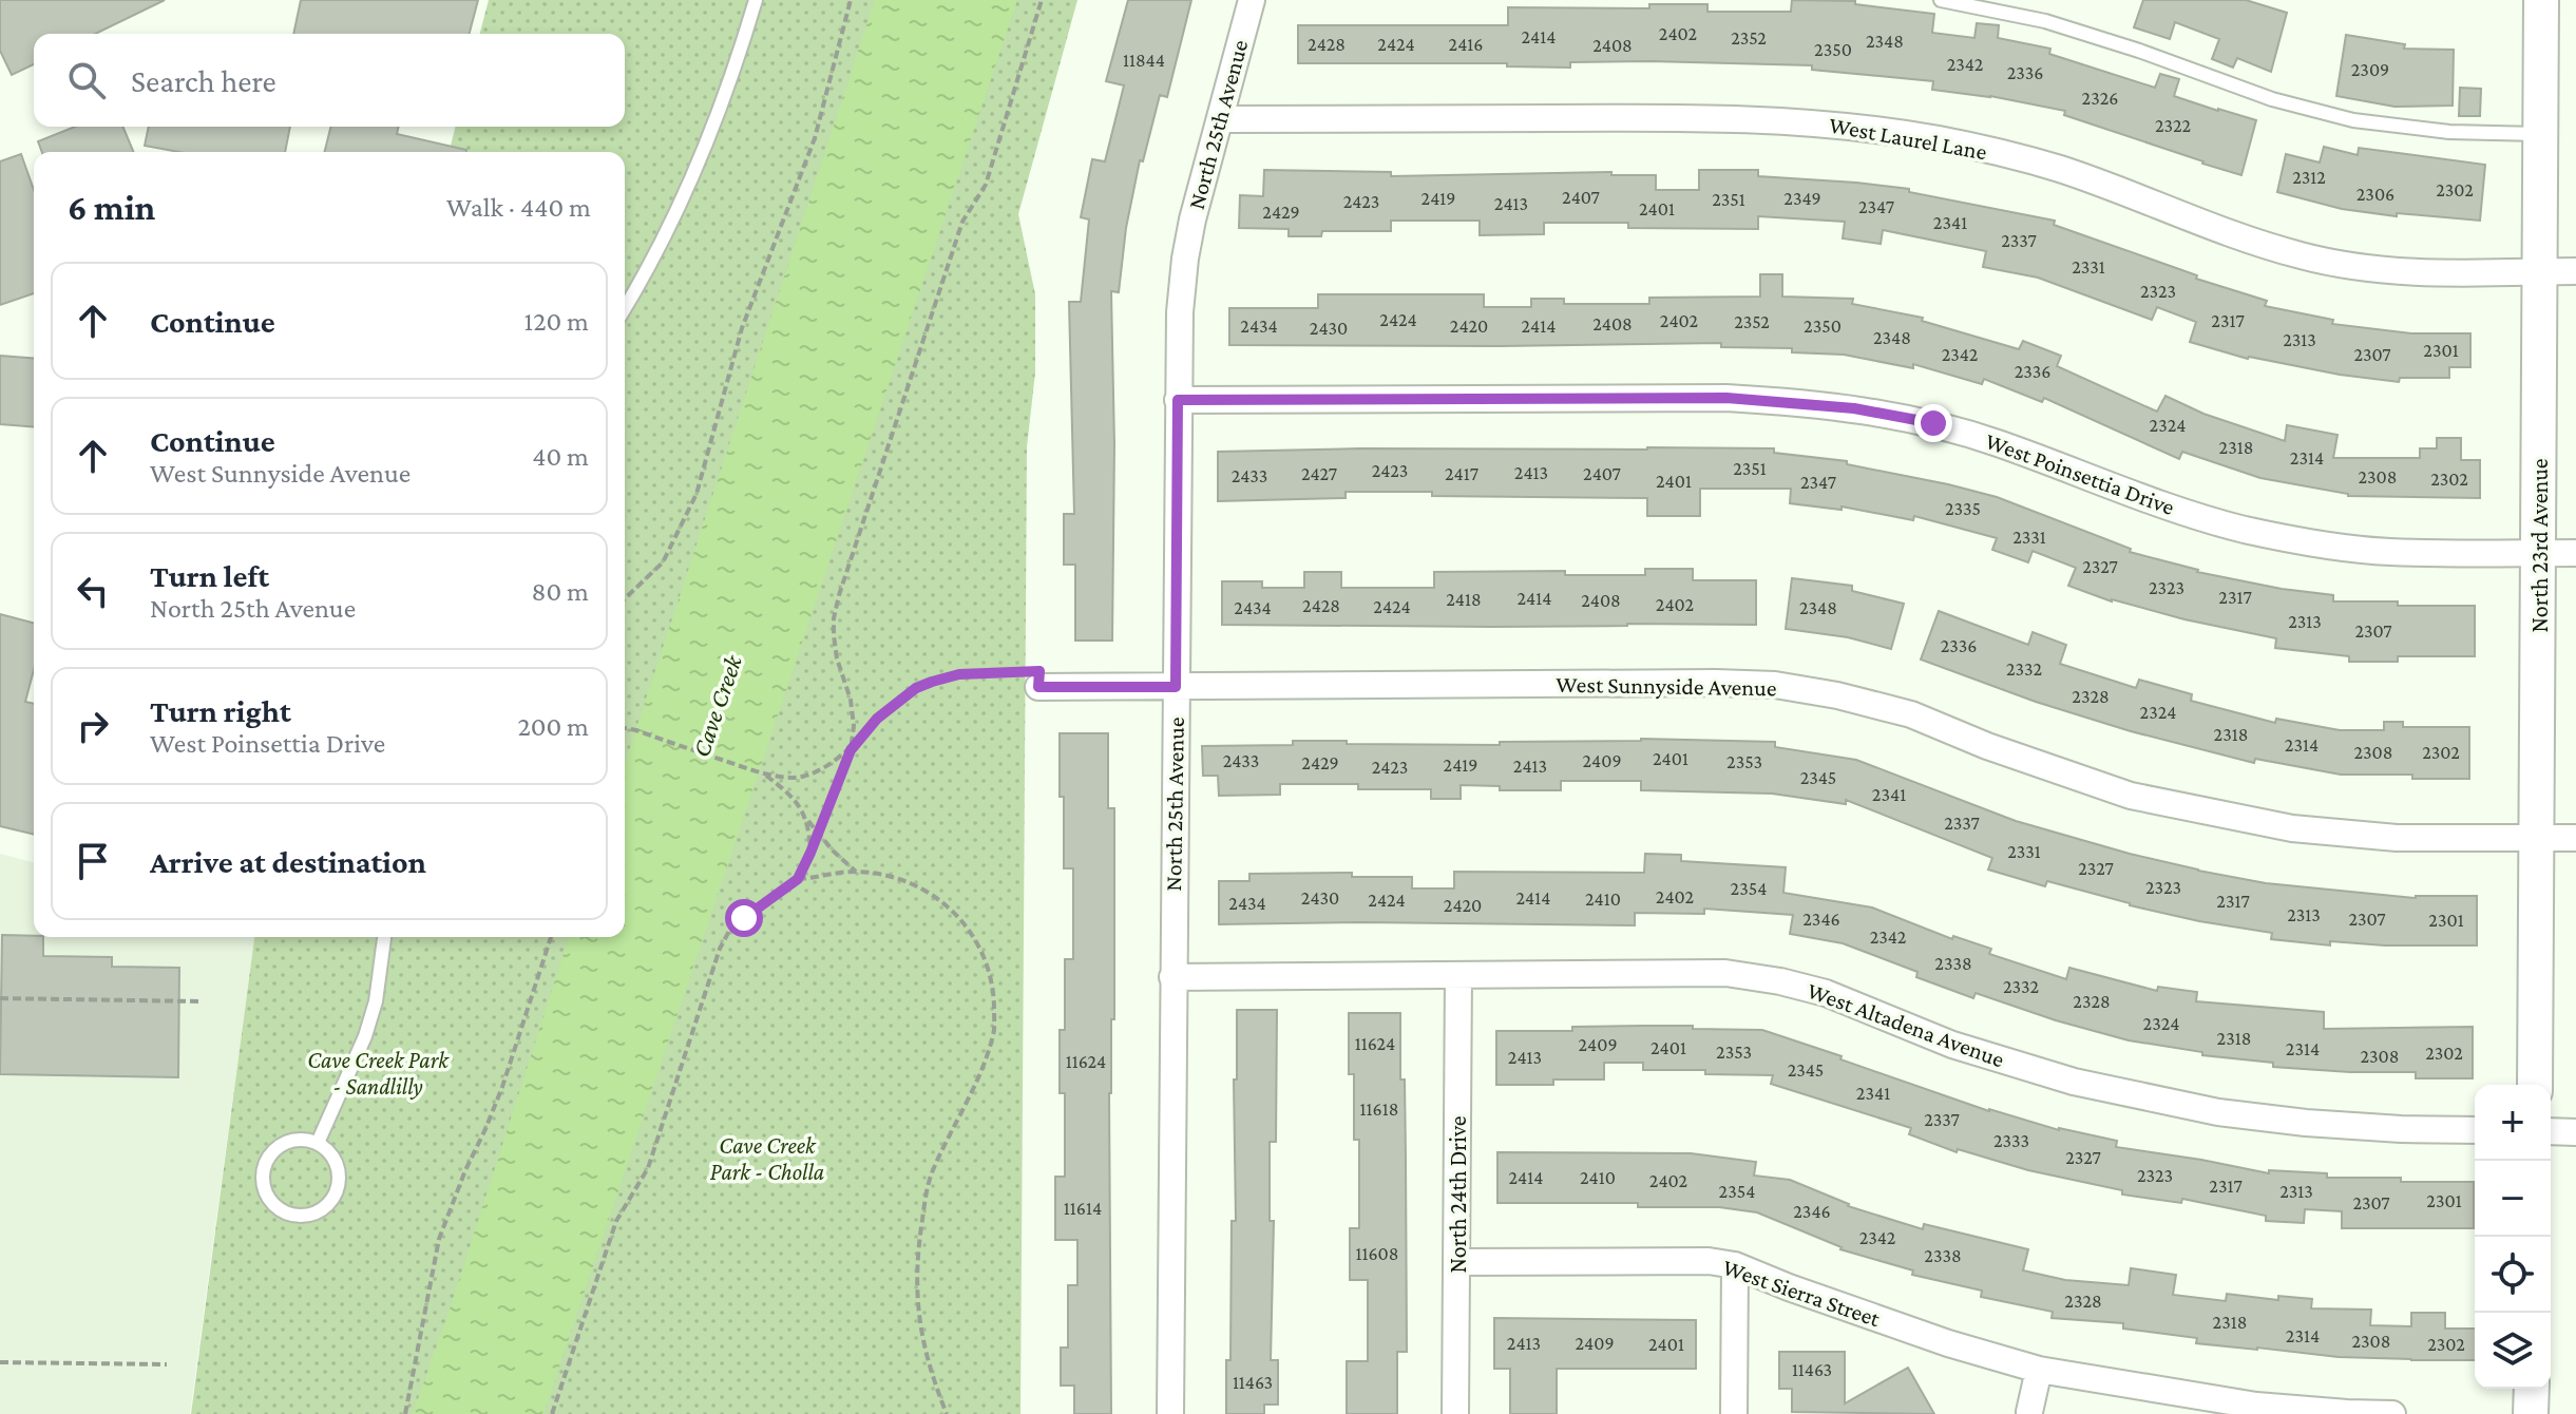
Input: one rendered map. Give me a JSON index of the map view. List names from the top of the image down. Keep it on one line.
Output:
{"streets":{"street":["North 25th Avenue","West Laurel Lane","West Poinsettia Drive","North 23rd Avenue","West Sunnyside Avenue","West Altadena Avenue","North 24th Drive","West Sierra Street"]},"crossings":[["North 25th Avenue","West Laurel Lane"],["North 25th Avenue","West Poinsettia Drive"],["North 25th Avenue","West Sunnyside Avenue"],["North 25th Avenue","West Altadena Avenue"],["West Laurel Lane","North 23rd Avenue"],["West Poinsettia Drive","North 23rd Avenue"],["North 23rd Avenue","West Sunnyside Avenue"],["West Altadena Avenue","North 24th Drive"],["North 24th Drive","West Sierra Street"]],"water":["Cave Creek"],"parks":["Cave Creek Park - Sandlilly","Cave Creek Park - Cholla"],"house_numbers":["2402","2414","2352","2348","2428","2424","2416","2408","2350","11844","2342","2309","2336","2326","2322","2312","2302","2306","2407","2419","2349","2351","2423","2413","2347","2401","2429","2341","2337","2331","2323","2424","2402","2317","2352","2408","2434","2420","2414","2350","2430","2348","2313","2301","2342","2307","2336","2324","2318","2314","2351","2423","2413","2427","2417","2407","2433","2308","2302","2401","2347","2335","2331","2327","2323","2317","2414","2418","2408","2402","2428","2424","2434","2348","2313","2307","2336","2332","2328","2324","2318","2314","2308","2302","2401","2433","2409","2353","2429","2419","2413","2423","2345","2341","2337","2331","2327","2323","2354","2402","2430","2414","2410","2424","2317","2434","2420","2313","2346","2307","2301","2342","2338","2332","2328","2324","2318","11624","2409","2401","2314","2353","2302","2308","2413","11624","2345","2341","11618","2337","2333","2327","2323","2414","2410","2402","2317","2354","2313","2301","2307","11614","2346","2342","11608","2338","2328","2318","2314","2308","2413","2409","2401","2302","11463","11463"],"page":{"search":"Search here","heading":["6 min","Walk · 440 m"],"list":[["Continue","120 m"],["Continue","West Sunnyside Avenue","40 m"],["Turn left","North 25th Avenue","80 m"],["Turn right","West Poinsettia Drive","200 m"],"Arrive at destination"],"map_buttons":["+","−"]}}
